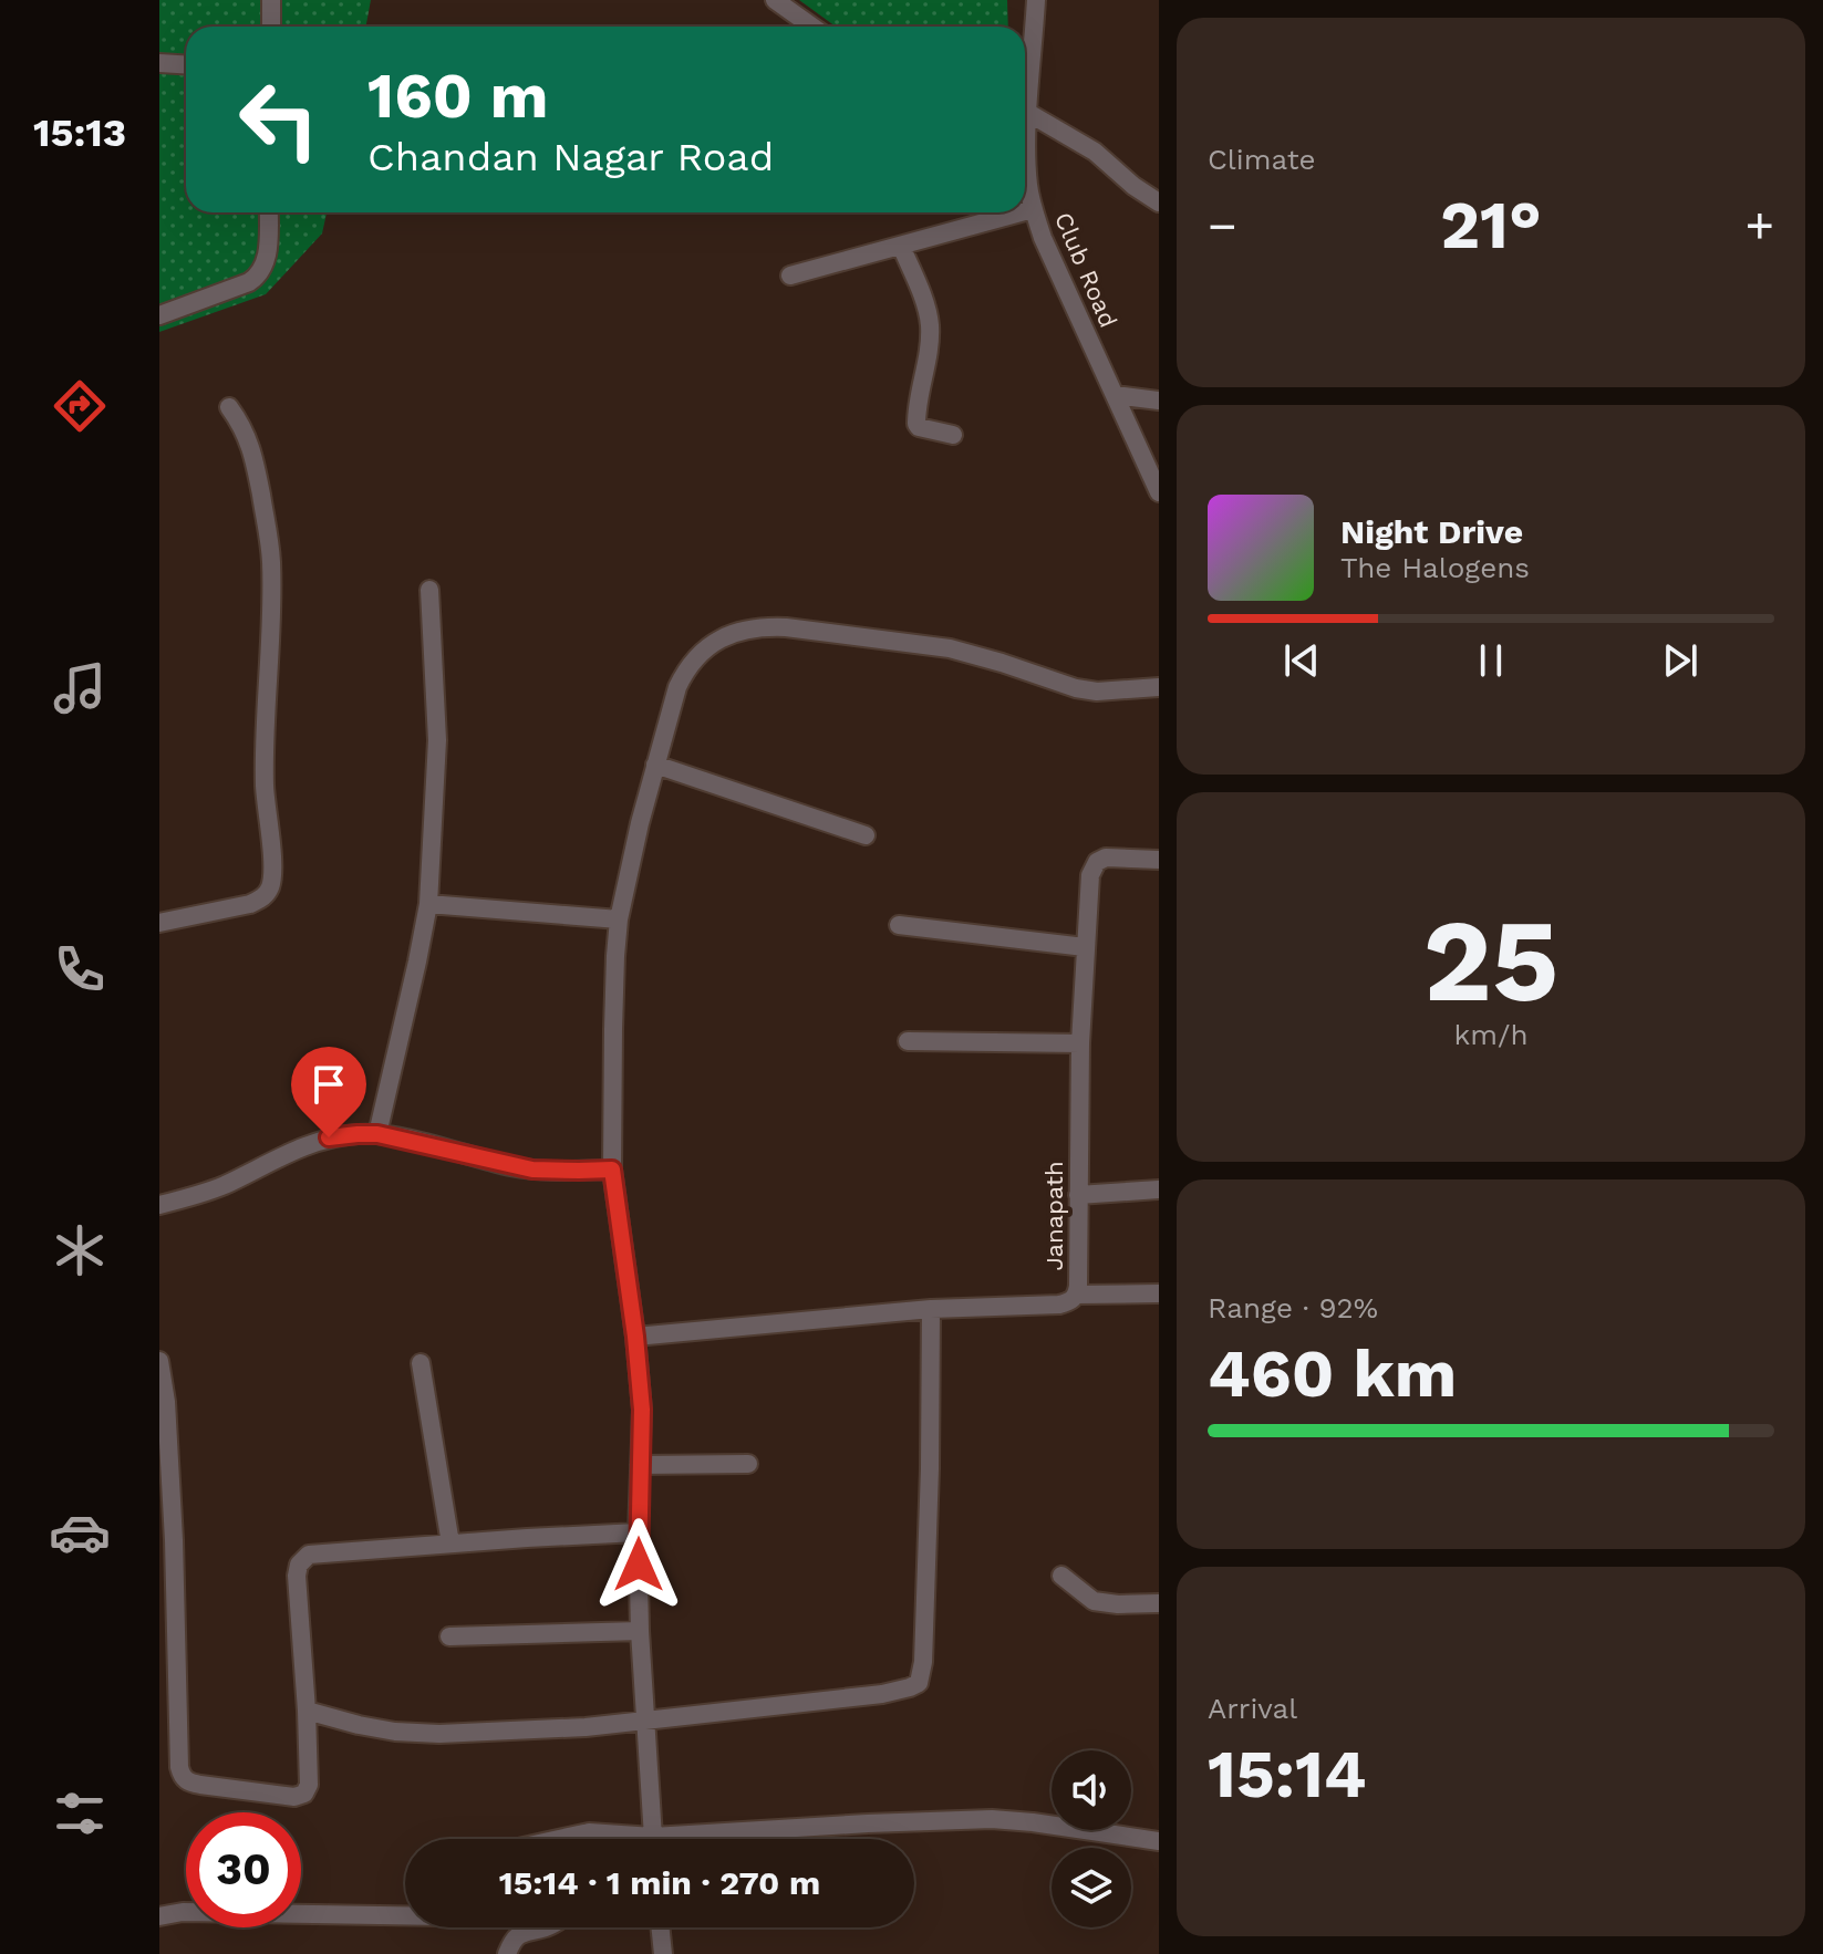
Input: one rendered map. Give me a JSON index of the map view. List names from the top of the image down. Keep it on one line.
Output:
{"streets":{"street":["Club Road","Janapath"]},"page":{"tabs":"15:13","tile":["Climate",["25","km/h"],["Range · 92%","460 km"],["Arrival","15:14"]],"turn":["160 m","Chandan Nagar Road"],"heat":["−","21°","+"],"song":["Night Drive","The Halogens"],"limit":"30","trip":"15:14 · 1 min · 270 m"}}
